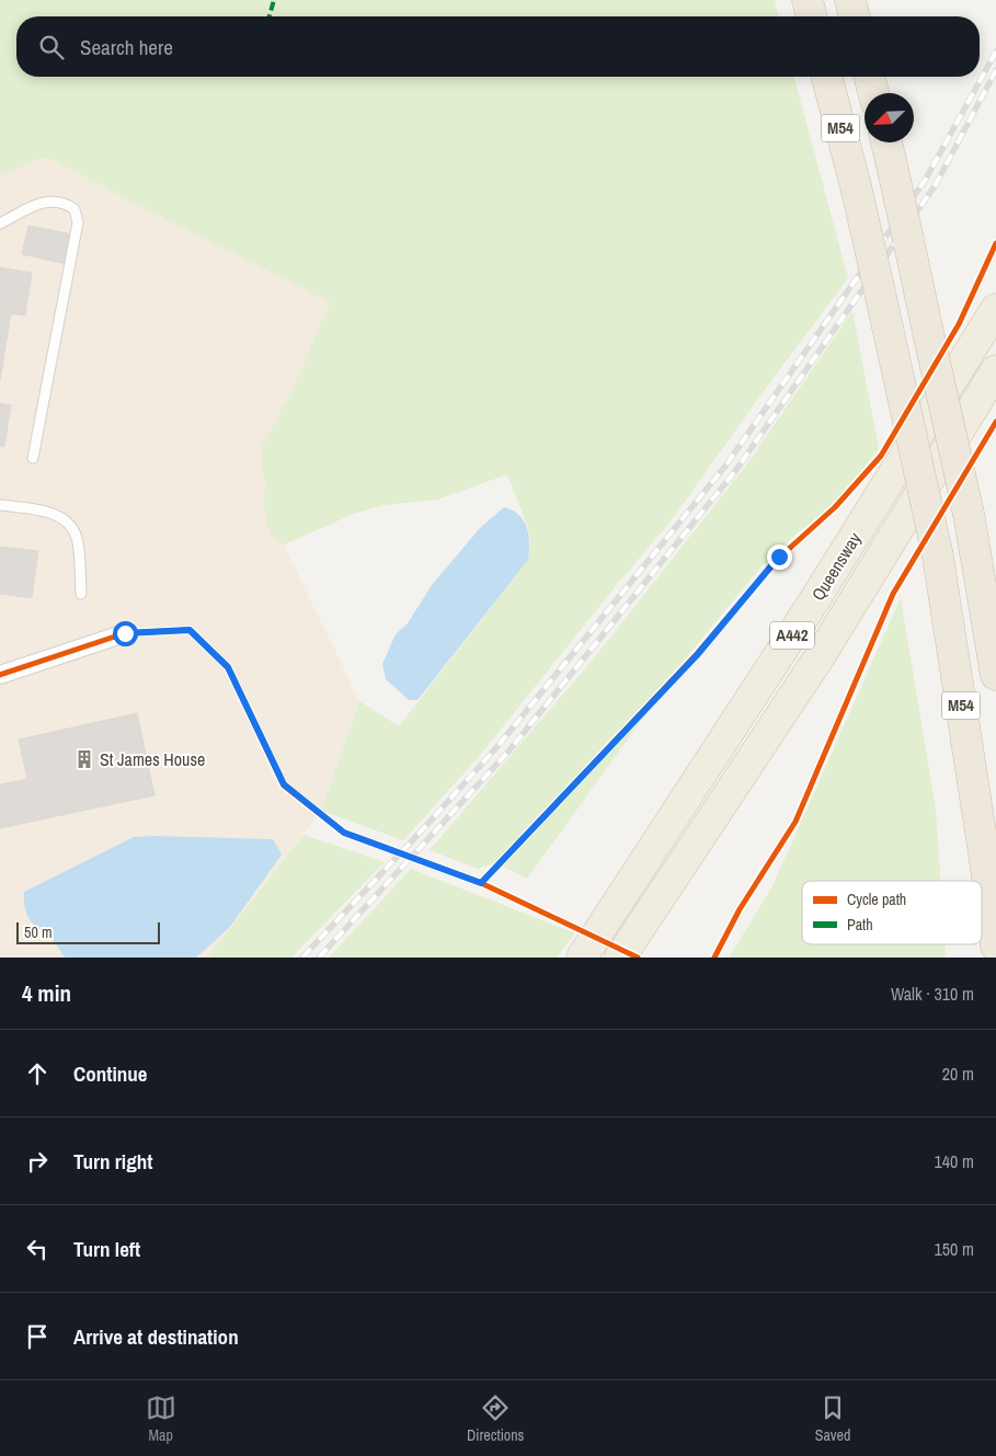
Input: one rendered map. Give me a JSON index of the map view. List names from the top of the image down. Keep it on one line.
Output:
{"streets":{"highway":["M54","Queensway","A442"]},"places":{"building":["St James House"]},"legend":["Cycle path","Path"],"scale_bar":"50 m","north":"bottom left","page":{"search":"Search here","scale":"50 m","heading":["4 min","Walk · 310 m"],"list":[["Continue","20 m"],["Turn right","140 m"],["Turn left","150 m"],"Arrive at destination"],"nav":["Map","Directions","Saved"]}}
